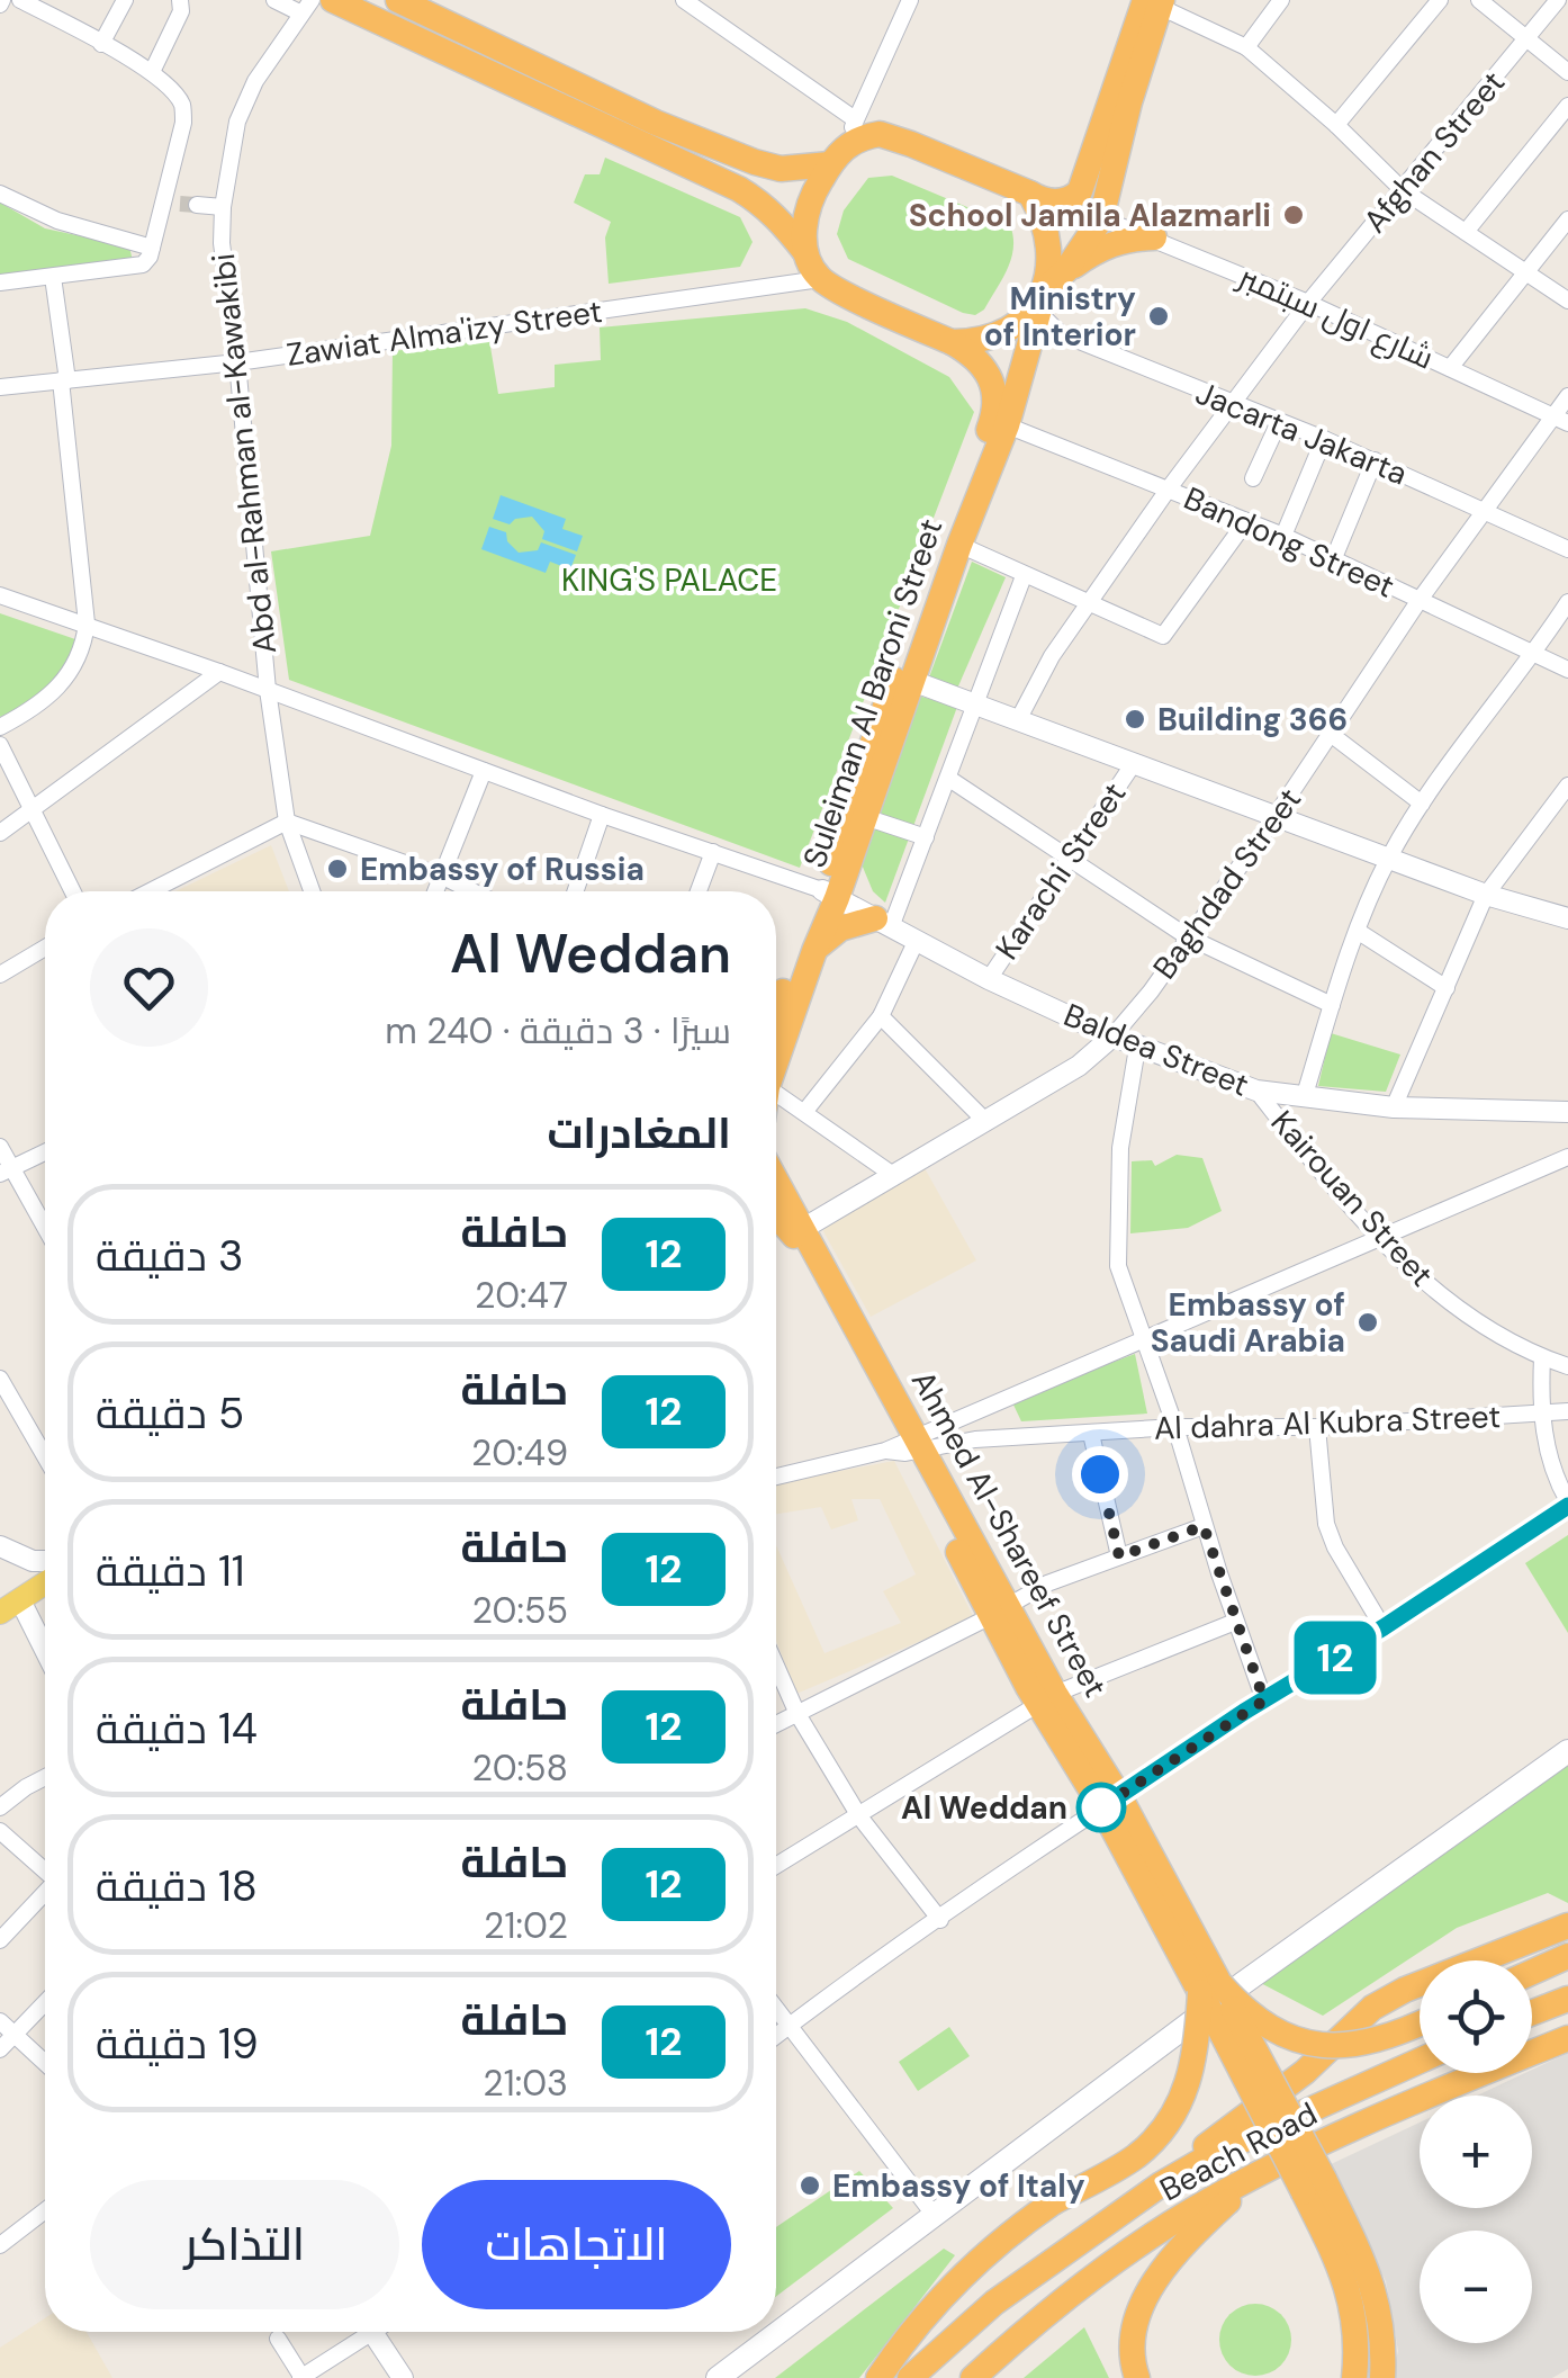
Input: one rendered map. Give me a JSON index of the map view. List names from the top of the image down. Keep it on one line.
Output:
{"streets":{"highway":["Suleiman Al Baroni Street","Ahmed Al-Shareef Street","Beach Road"],"street":["Afghan Street","شارع اول سبتمبر","Zawiat Alma'izy Street","Jacarta Jakarta","Abd al-Rahman al-Kawakibi","Bandong Street","Karachi Street","Baghdad Street","Baldea Street","Kairouan Street","Al dahra Al Kubra Street"]},"crossings":[["Afghan Street","شارع اول سبتمبر"],["Afghan Street","Jacarta Jakarta"],["Afghan Street","Bandong Street"],["شارع اول سبتمبر","Suleiman Al Baroni Street"],["شارع اول سبتمبر","Baghdad Street"],["Zawiat Alma'izy Street","Abd al-Rahman al-Kawakibi"],["Zawiat Alma'izy Street","Suleiman Al Baroni Street"],["Jacarta Jakarta","Suleiman Al Baroni Street"],["Jacarta Jakarta","Baghdad Street"],["Bandong Street","Suleiman Al Baroni Street"],["Bandong Street","Baghdad Street"],["Suleiman Al Baroni Street","Baldea Street"],["Karachi Street","Baldea Street"],["Baghdad Street","Baldea Street"],["Baghdad Street","Ahmed Al-Shareef Street"],["Baldea Street","Kairouan Street"],["Al dahra Al Kubra Street","Ahmed Al-Shareef Street"]],"parks":["KING'S PALACE"],"places":["School Jamila Alazmarli","Ministry of Interior","Building 366","Embassy of Russia","Embassy of Saudi Arabia","Al Weddan","Embassy of Italy"],"lines":["bus line 12"],"page":{"on_map":"12","heading":[["Al Weddan","سيرًا · 3 دقيقة · 240 m"],"المغادرات"],"list":[{"mark":"12","name":"حافلة","note":"20:47","value":"3 دقيقة"},{"mark":"12","name":"حافلة","note":"20:49","value":"5 دقيقة"},{"mark":"12","name":"حافلة","note":"20:55","value":"11 دقيقة"},{"mark":"12","name":"حافلة","note":"20:58","value":"14 دقيقة"},{"mark":"12","name":"حافلة","note":"21:02","value":"18 دقيقة"},{"mark":"12","name":"حافلة","note":"21:03","value":"19 دقيقة"}],"map_buttons":["+","−"],"buttons":["الاتجاهات","التذاكر"]}}
